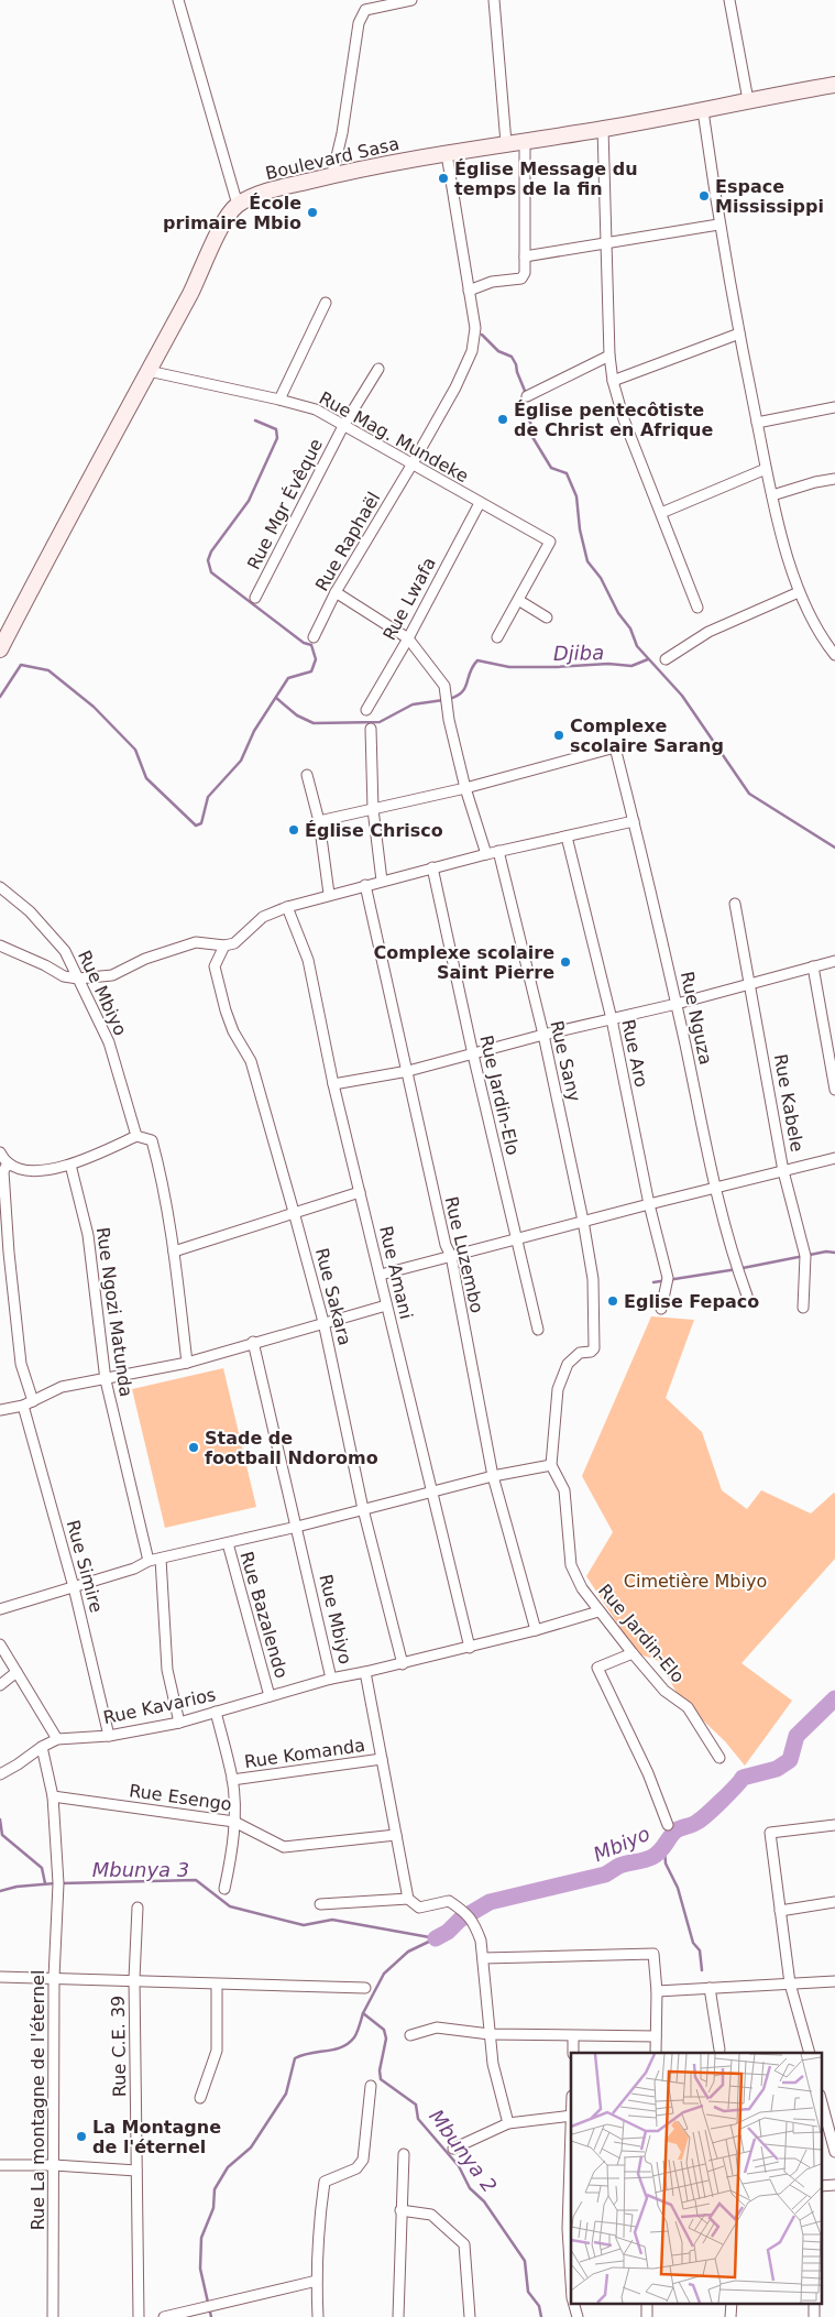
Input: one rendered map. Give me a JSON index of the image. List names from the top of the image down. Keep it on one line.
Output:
{"streets":{"street":["Boulevard Sasa","Rue Mag. Mundeke","Rue Mgr Évêque","Rue Raphaël","Rue Lwafa","Rue Mbiyo","Rue Nguza","Rue Aro","Rue Sany","Rue Jardin-Elo","Rue Kabele","Rue Luzembo","Rue Amani","Rue Sakara","Rue Ngozi Matunda","Rue Simire","Rue Bazalendo","Rue Kavarios","Rue Komanda","Rue Esengo","Rue C.E. 39","Rue La montagne de l'éternel"]},"crossings":[["Boulevard Sasa","Rue Raphaël"],["Rue Mag. Mundeke","Rue Mgr Évêque"],["Rue Mag. Mundeke","Rue Raphaël"],["Rue Mag. Mundeke","Rue Lwafa"],["Rue Mbiyo","Rue Kavarios"],["Rue Mbiyo","Rue Komanda"],["Rue Mbiyo","Rue Esengo"],["Rue Sany","Rue Jardin-Elo"],["Rue Simire","Rue Kavarios"],["Rue Bazalendo","Rue Kavarios"],["Rue Kavarios","Rue La montagne de l'éternel"],["Rue Esengo","Rue La montagne de l'éternel"]],"water":["Djiba","Mbiyo","Mbunya 3","Mbunya 2"],"parks":["Cimetière Mbiyo"],"places":["Église Message du temps de la fin","Espace Mississippi","École primaire Mbio","Église pentecôtiste de Christ en Afrique","Complexe scolaire Sarang","Église Chrisco","Complexe scolaire Saint Pierre","Eglise Fepaco","Stade de football Ndoromo","La Montagne de l'éternel"]}
